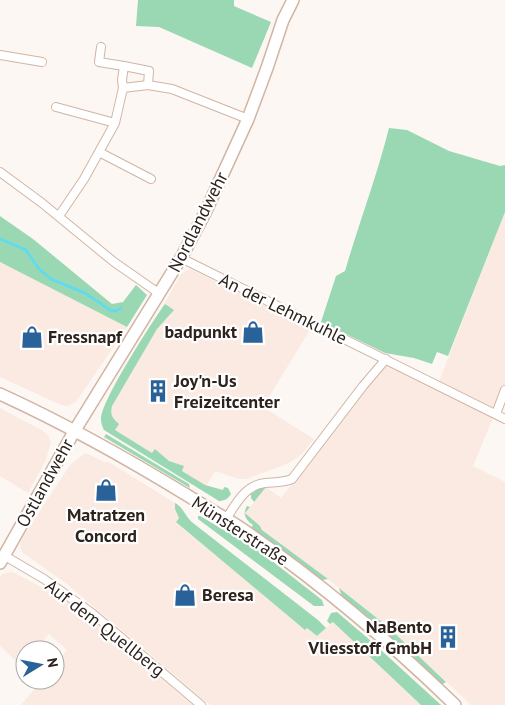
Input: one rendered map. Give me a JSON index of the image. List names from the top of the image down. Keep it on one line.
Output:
{"streets":{"main road":["Nordlandwehr","Ostlandwehr","Münsterstraße"],"street":["An der Lehmkuhle","Auf dem Quellberg"]},"crossings":[["Nordlandwehr","An der Lehmkuhle"],["Nordlandwehr","Ostlandwehr"],["Nordlandwehr","Münsterstraße"],["Ostlandwehr","Münsterstraße"],["Ostlandwehr","Auf dem Quellberg"]],"places":{"shop":["badpunkt","Fressnapf","Matratzen Concord","Beresa"],"building":["Joy'n-Us Freizeitcenter","NaBento Vliesstoff GmbH"]},"north":"right"}
